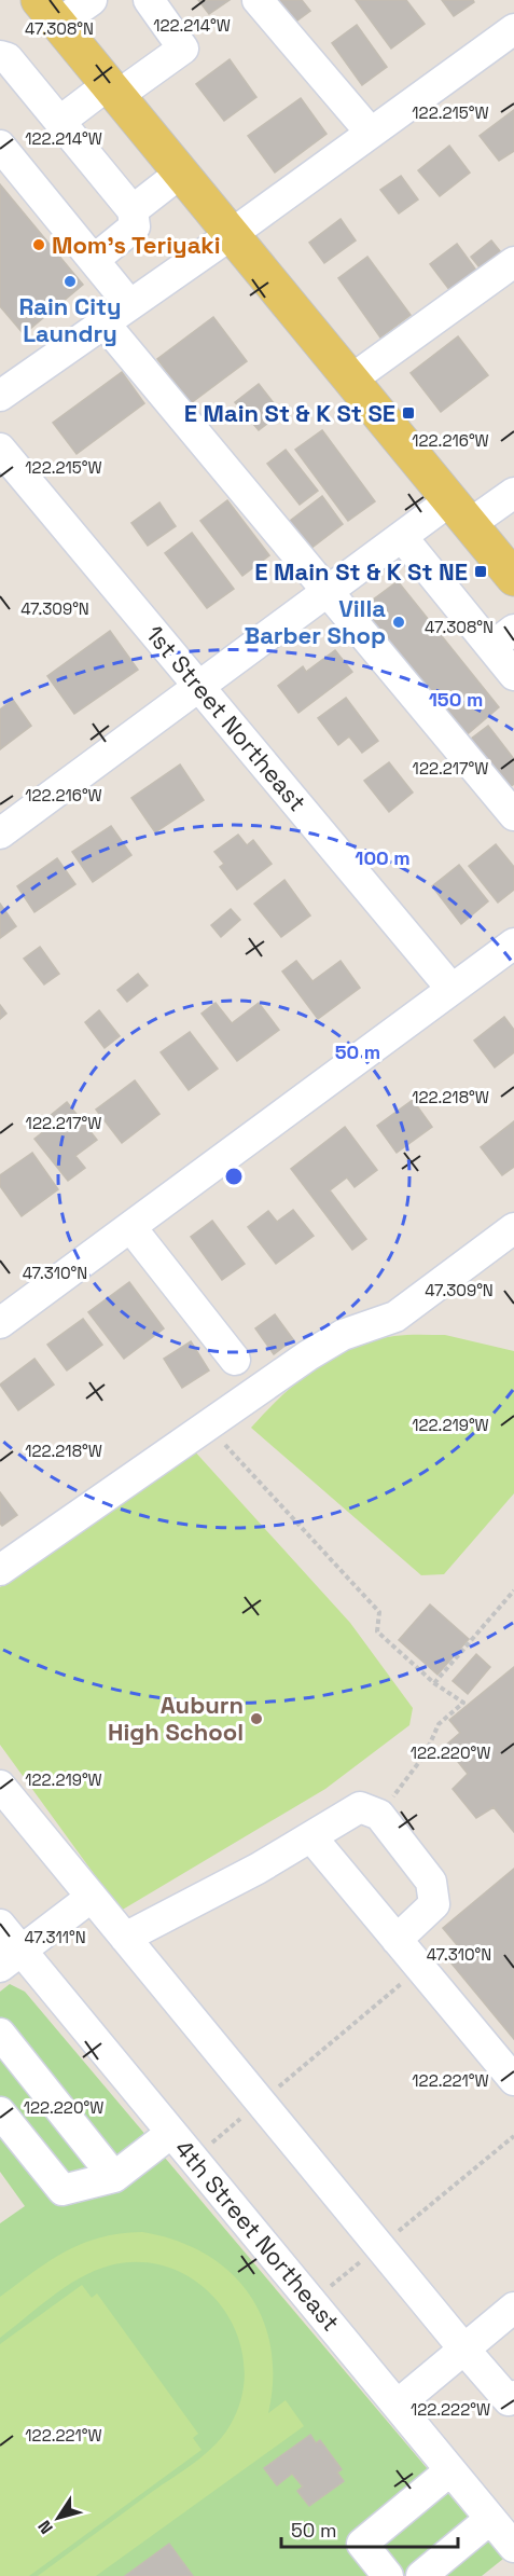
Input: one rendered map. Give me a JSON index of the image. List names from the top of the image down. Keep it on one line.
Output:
{"streets":{"street":["1st Street Northeast","4th Street Northeast"]},"places":{"other":["Mom's Teriyaki","Rain City Laundry","Villa Barber Shop","Auburn High School"],"transit":["E Main St & K St SE","E Main St & K St NE"]},"scale_bar":"50 m","north":"bottom left","coordinates":["122.214°W","47.308°N","122.215°W","122.216°W","47.309°N","122.217°W","122.218°W","47.310°N","122.219°W","122.220°W","47.311°N","122.221°W","122.222°W"],"rings":["150 m","100 m","50 m"]}
